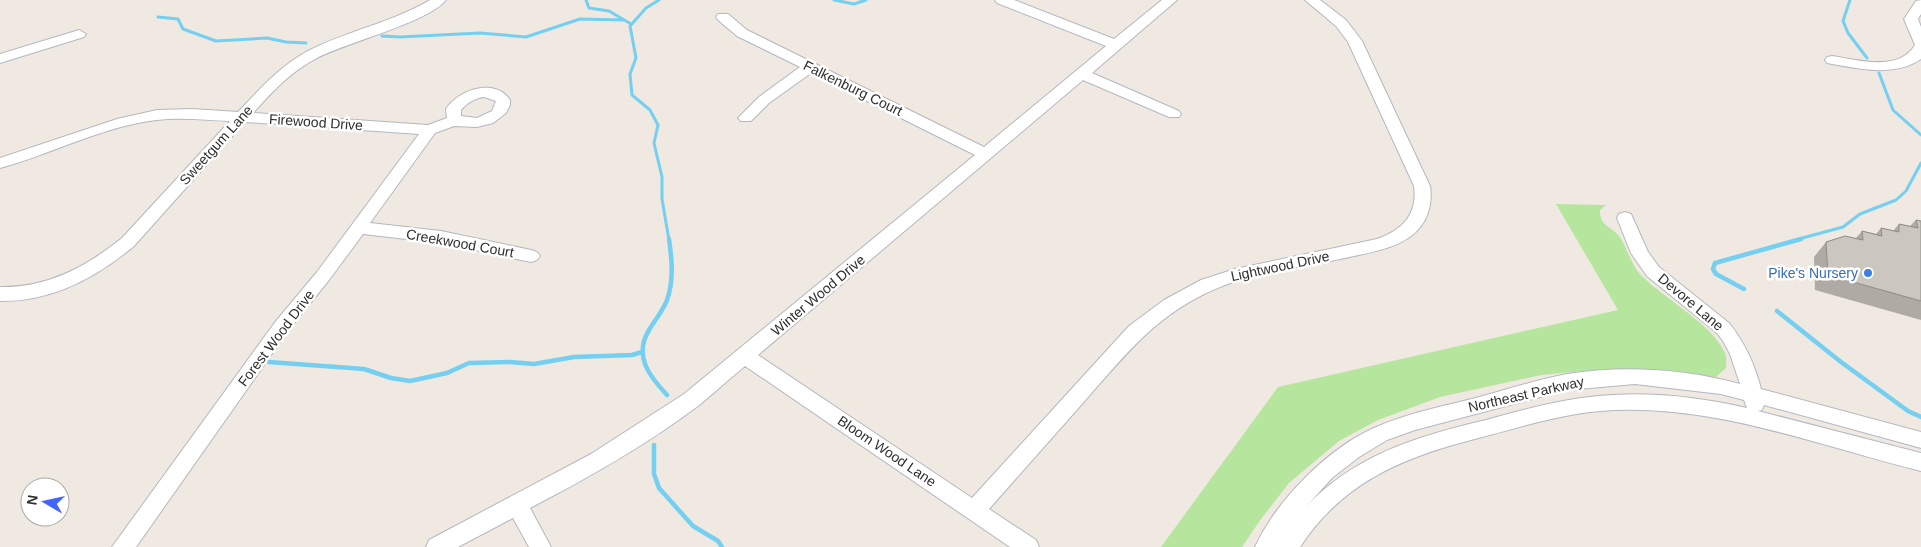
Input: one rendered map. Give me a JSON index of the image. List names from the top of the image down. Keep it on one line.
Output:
{"streets":{"street":["Falkenburg Court","Firewood Drive","Sweetgum Lane","Creekwood Court","Lightwood Drive","Winter Wood Drive","Devore Lane","Forest Wood Drive","Northeast Parkway","Bloom Wood Lane"]},"crossings":[["Falkenburg Court","Winter Wood Drive"],["Firewood Drive","Sweetgum Lane"],["Firewood Drive","Forest Wood Drive"],["Creekwood Court","Forest Wood Drive"],["Lightwood Drive","Bloom Wood Lane"],["Winter Wood Drive","Bloom Wood Lane"],["Devore Lane","Northeast Parkway"]],"places":["Pike's Nursery"],"north":"left"}
